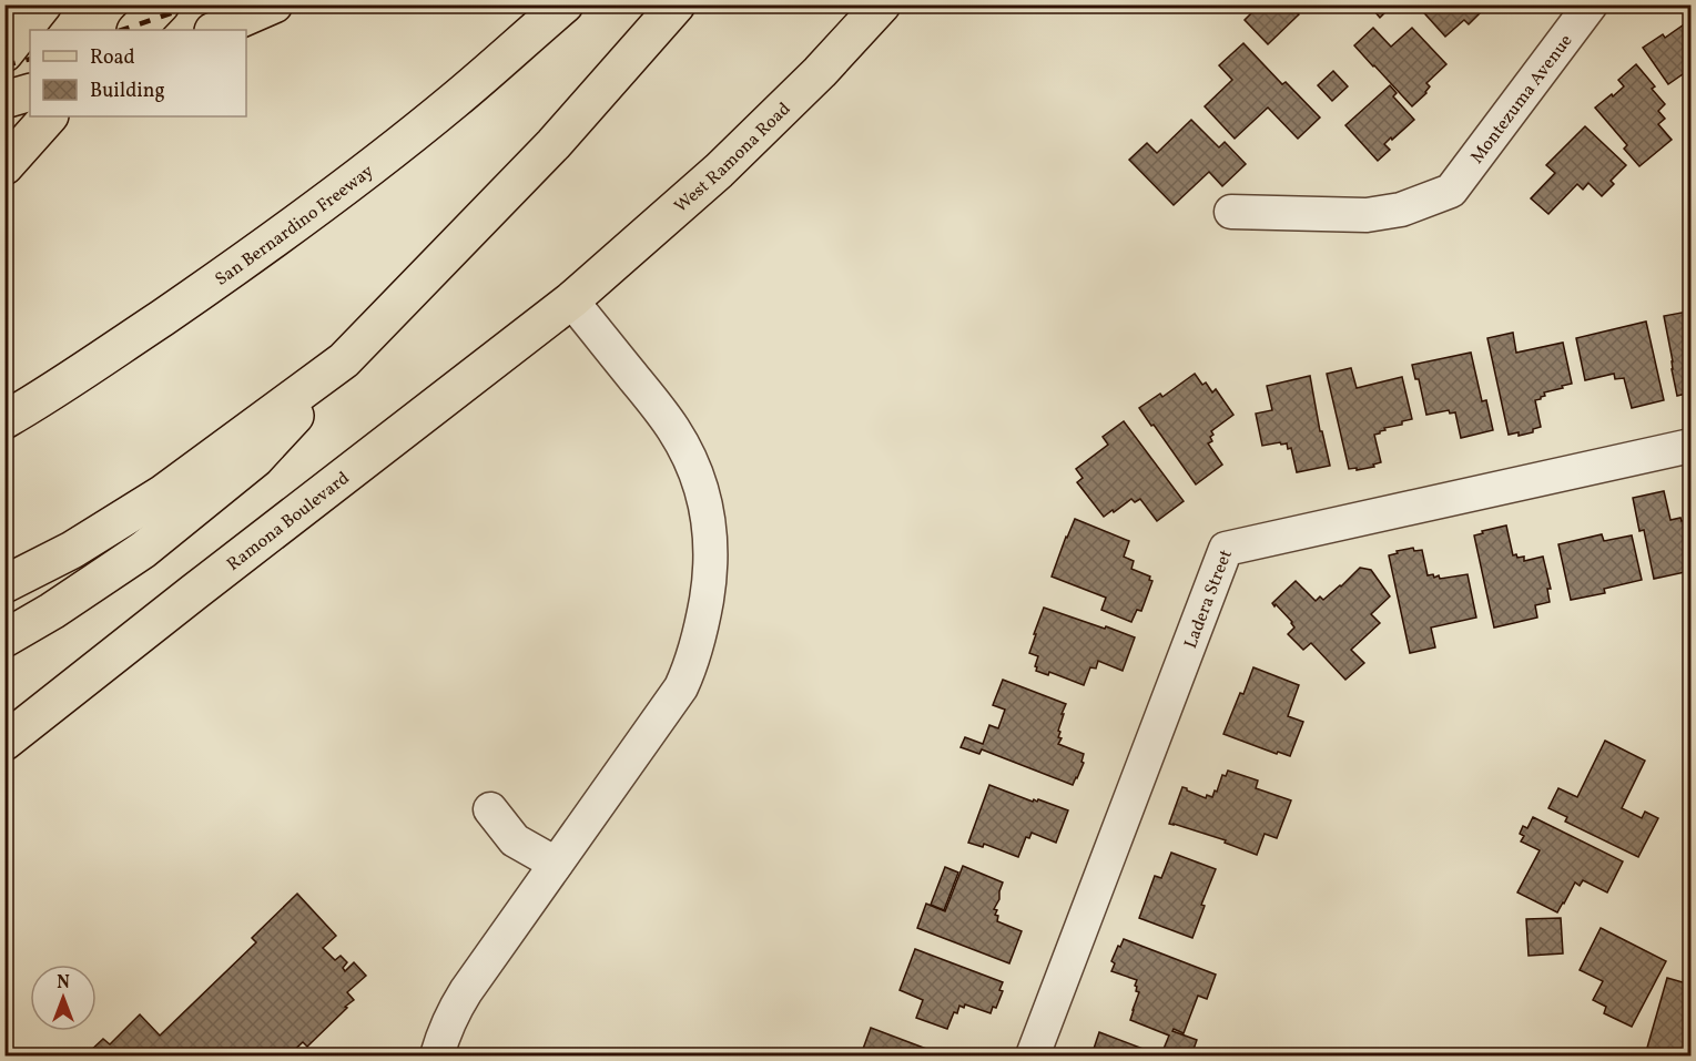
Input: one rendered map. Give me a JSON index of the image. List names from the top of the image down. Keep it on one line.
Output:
{"streets":{"main road":["West Ramona Road","San Bernardino Freeway","Ramona Boulevard"],"street":["Montezuma Avenue","Ladera Street"]},"crossings":[["West Ramona Road","Ramona Boulevard"]],"legend":["Road","Building"],"north":"top"}
